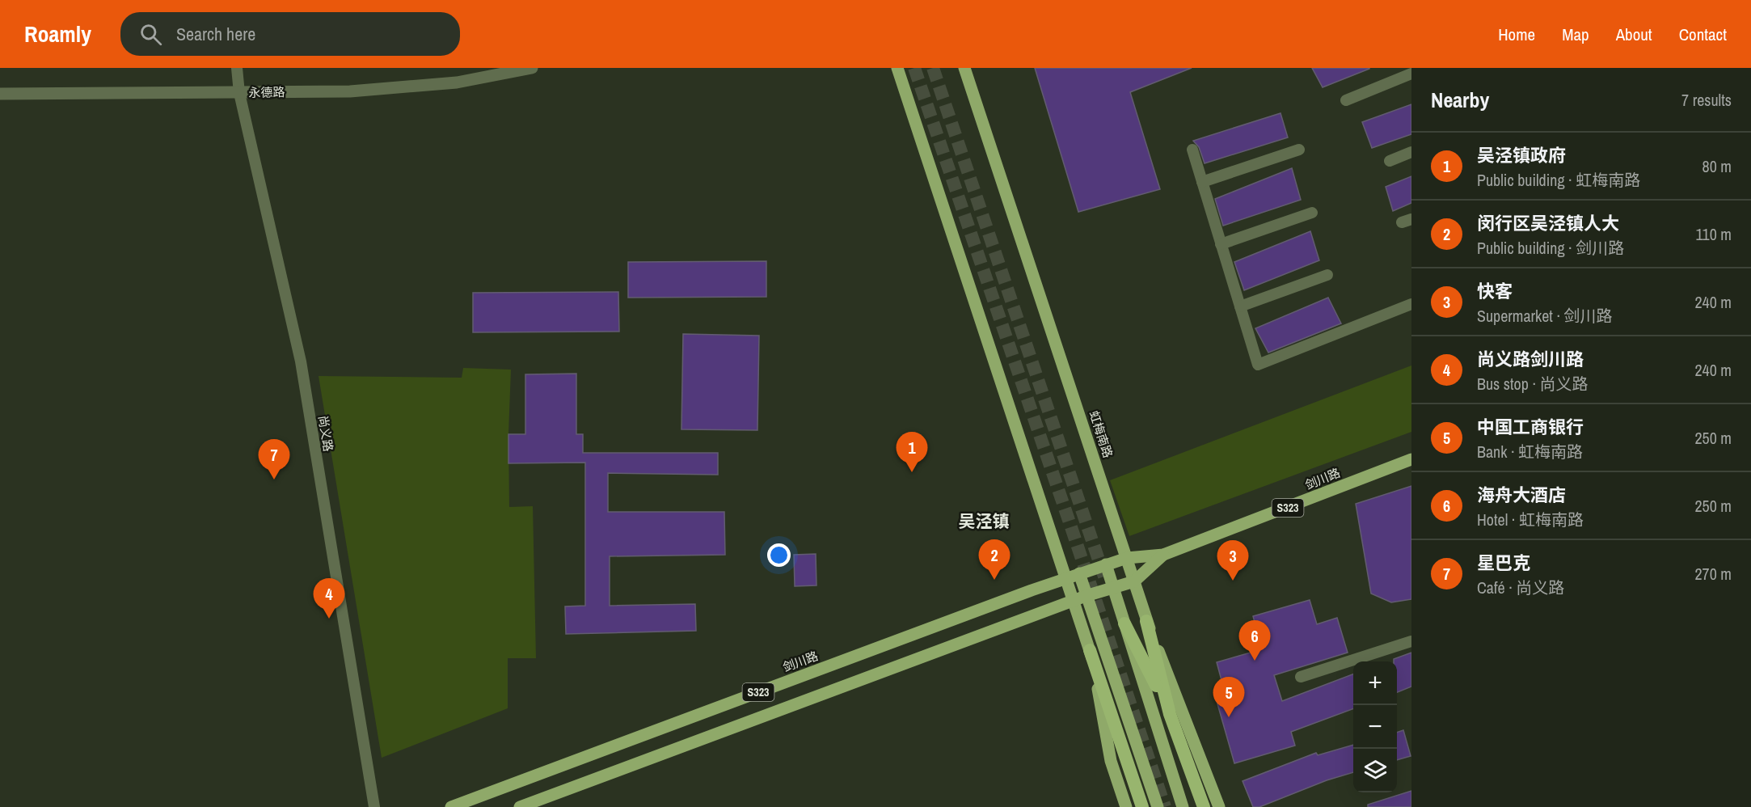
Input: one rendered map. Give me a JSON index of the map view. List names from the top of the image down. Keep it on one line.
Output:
{"streets":{"main road":["虹梅南路","剑川路","S323"],"street":["永德路","尚义路"]},"crossings":[["永德路","尚义路"],["虹梅南路","剑川路"]],"districts":["吴泾镇"],"page":{"header":"Roamly","search":"Search here","nav":["Home","Map","About","Contact"],"heading":["Nearby","7 results"],"list":[{"mark":"1","name":"吴泾镇政府","note":"Public building · 虹梅南路","value":"80 m"},{"mark":"2","name":"闵行区吴泾镇人大","note":"Public building · 剑川路","value":"110 m"},{"mark":"3","name":"快客","note":"Supermarket · 剑川路","value":"240 m"},{"mark":"4","name":"尚义路剑川路","note":"Bus stop · 尚义路","value":"240 m"},{"mark":"5","name":"中国工商银行","note":"Bank · 虹梅南路","value":"250 m"},{"mark":"6","name":"海舟大酒店","note":"Hotel · 虹梅南路","value":"250 m"},{"mark":"7","name":"星巴克","note":"Café · 尚义路","value":"270 m"}],"pins":["1","7","2","3","4","6","5"],"map_buttons":["+","−"]}}
